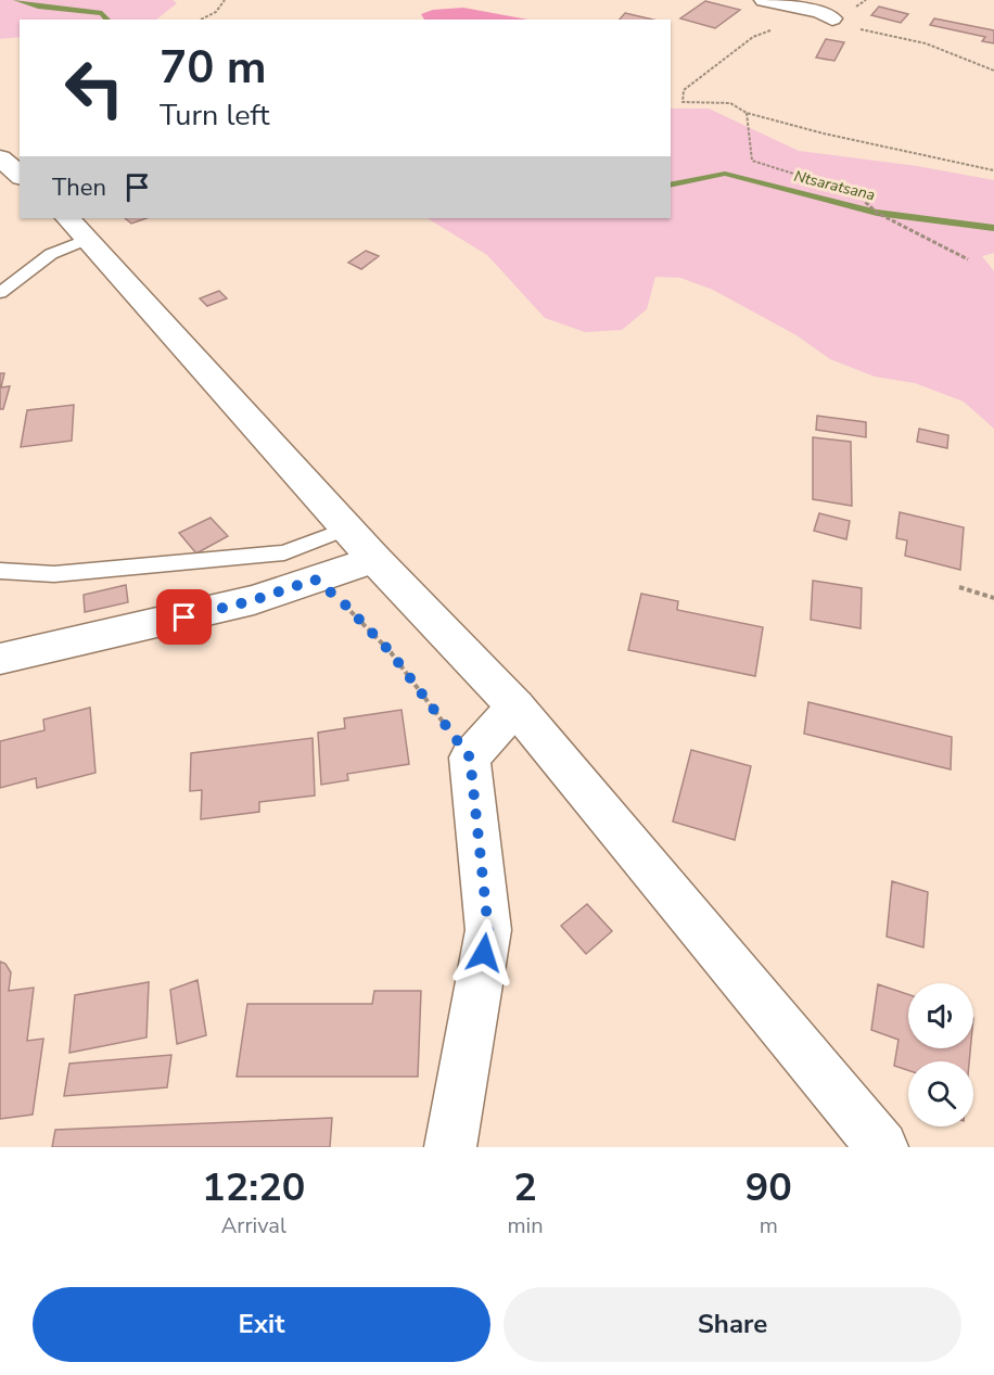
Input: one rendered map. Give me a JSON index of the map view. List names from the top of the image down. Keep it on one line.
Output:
{"water":["Ntsaratsana"],"page":{"turn":["70 m","Turn left"],"then":"Then","eta":["12:20","Arrival","2","min","90","m"],"buttons":["Exit","Share"]}}
